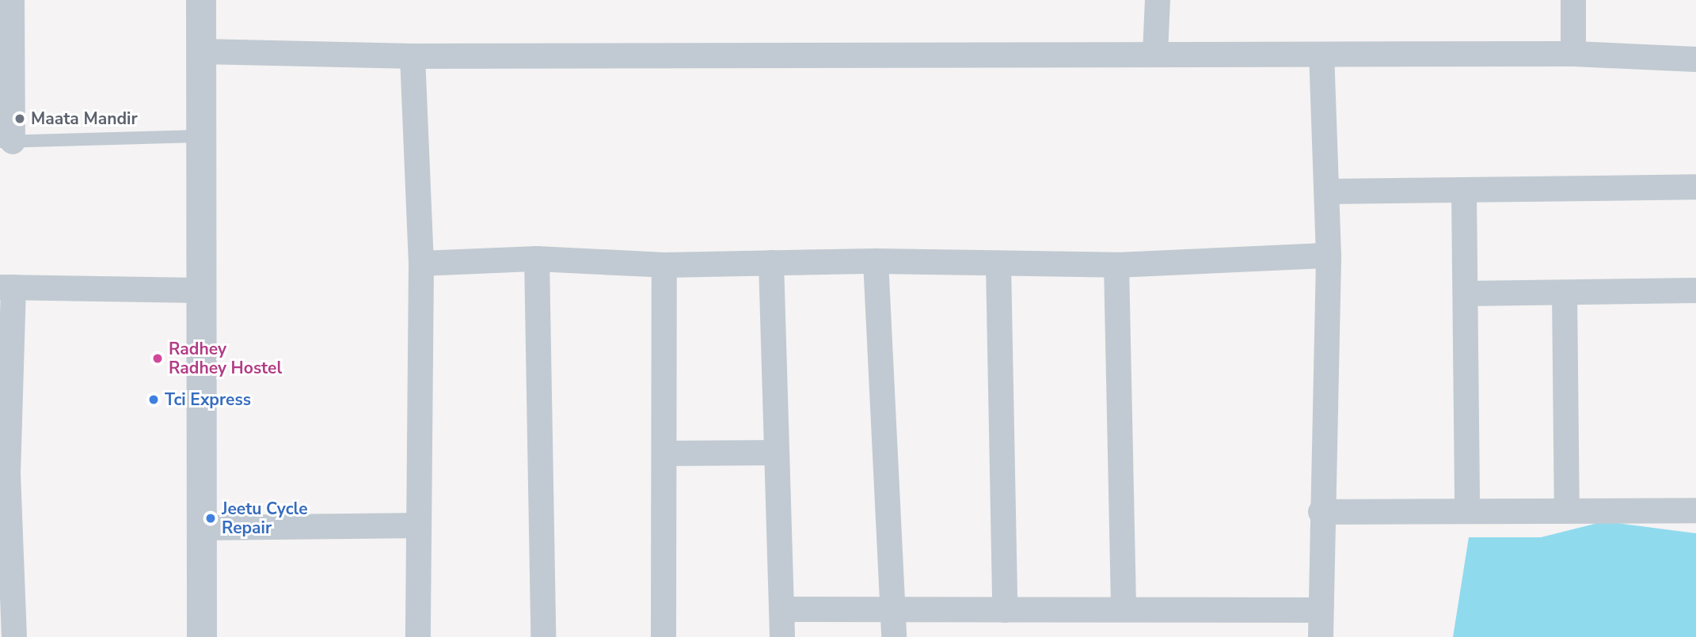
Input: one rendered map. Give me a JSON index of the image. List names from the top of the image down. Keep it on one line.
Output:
{"places":["Maata Mandir","Radhey Radhey Hostel","Tci Express","Jeetu Cycle Repair"]}
